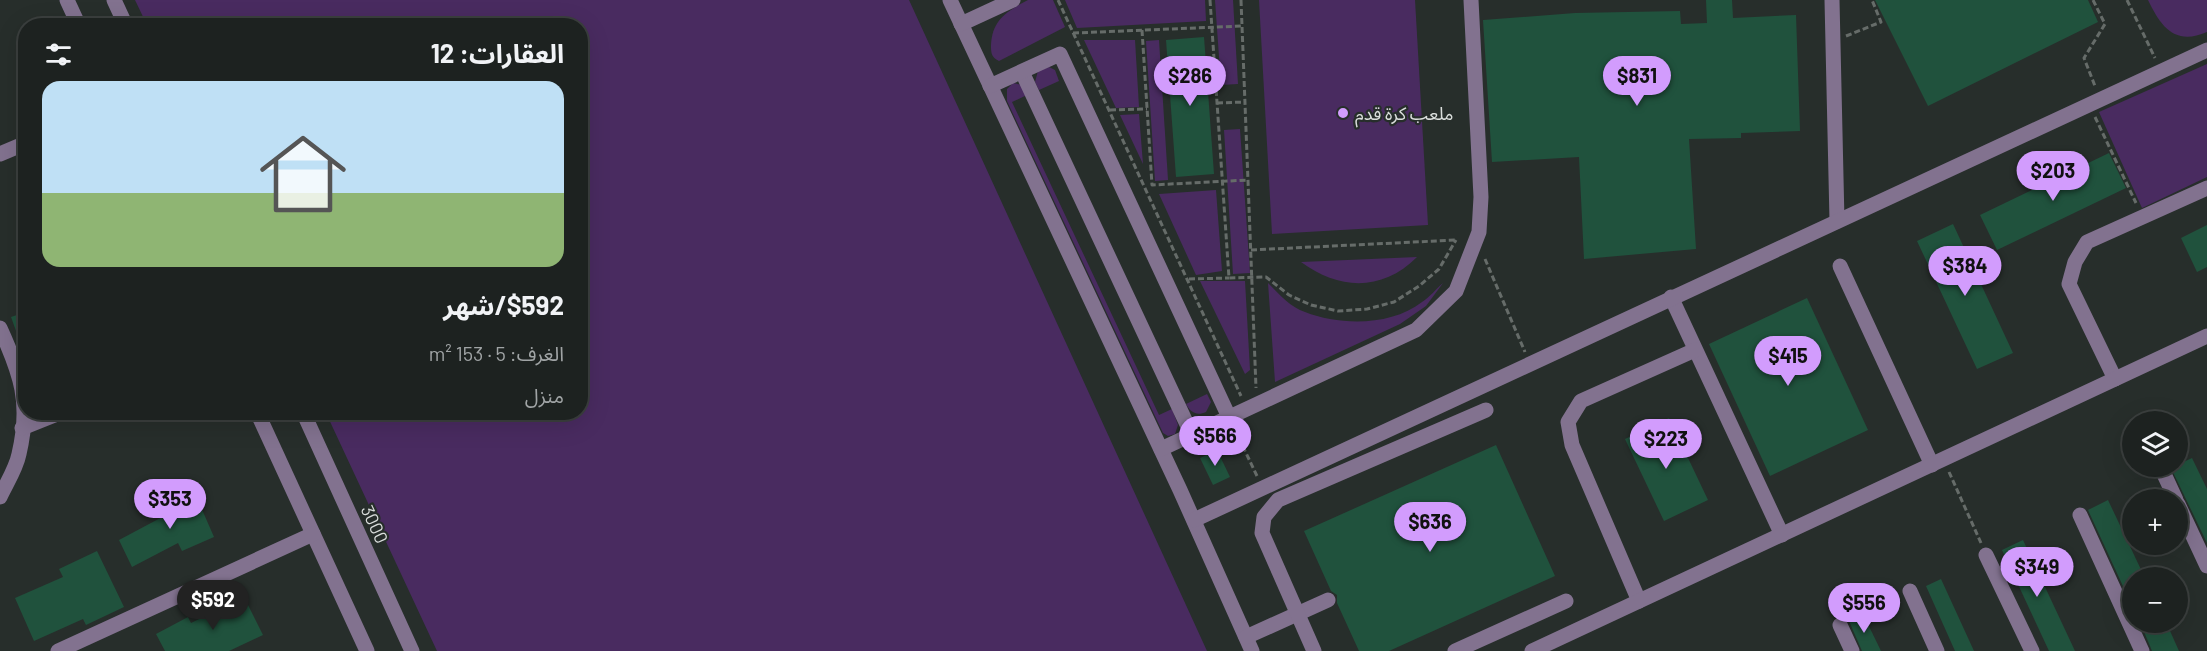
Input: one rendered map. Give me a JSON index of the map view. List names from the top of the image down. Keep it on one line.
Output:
{"streets":{"street":["3000"]},"places":["ملعب كرة قدم"],"page":{"heading":"العقارات: 12","price":["$286","$831","$203","$384","$415","$566","$223","$353","$636","$349","$592","$556"],"list":[{"name":"$592/شهر","note":"الغرف: 5 · 153 m² · منزل"}],"map_buttons":["+","−"]}}
